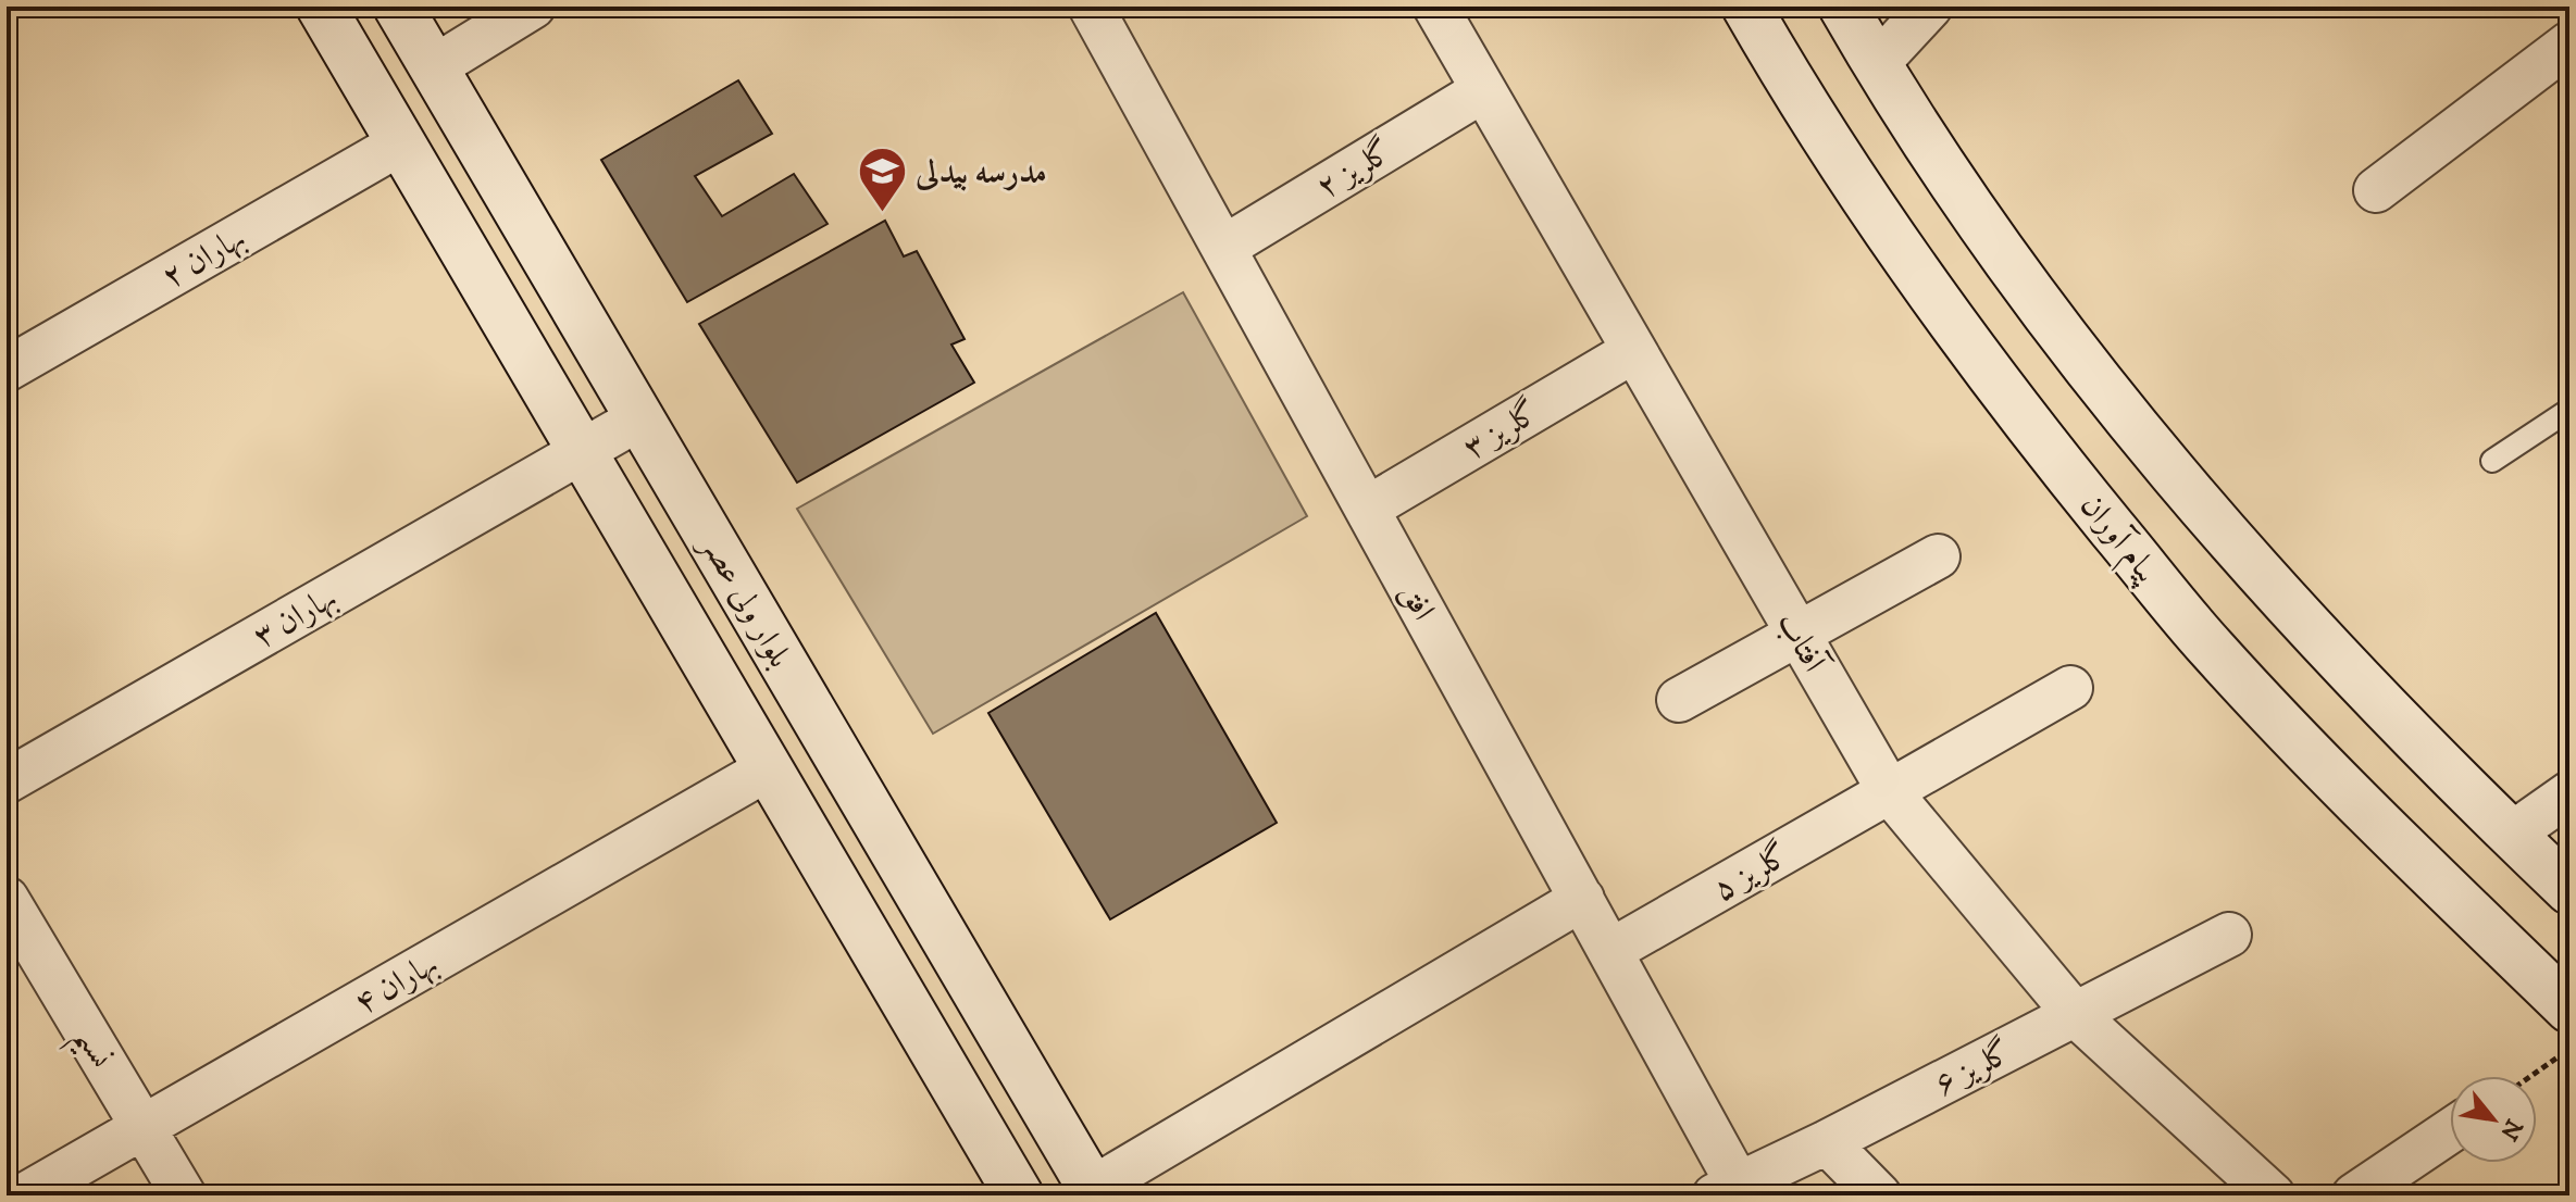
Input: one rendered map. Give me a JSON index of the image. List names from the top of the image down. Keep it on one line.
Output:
{"streets":{"main road":["پیام آوران","بلوار ولی عصر"],"street":["گلریز ۲","بهاران ۲","گلریز ۳","افق","بهاران ۳","آفتاب","گلریز ۵","بهاران ۴","نسیم","گلریز ۶"]},"crossings":[["گلریز ۲","افق"],["گلریز ۲","آفتاب"],["بهاران ۲","بلوار ولی عصر"],["گلریز ۳","افق"],["گلریز ۳","آفتاب"],["بلوار ولی عصر","بهاران ۳"],["بلوار ولی عصر","بهاران ۴"],["افق","گلریز ۵"],["افق","گلریز ۶"],["آفتاب","گلریز ۵"],["آفتاب","گلریز ۶"],["بهاران ۴","نسیم"]],"places":{"school or university":["مدرسه بیدلی"]},"north":"bottom right"}
